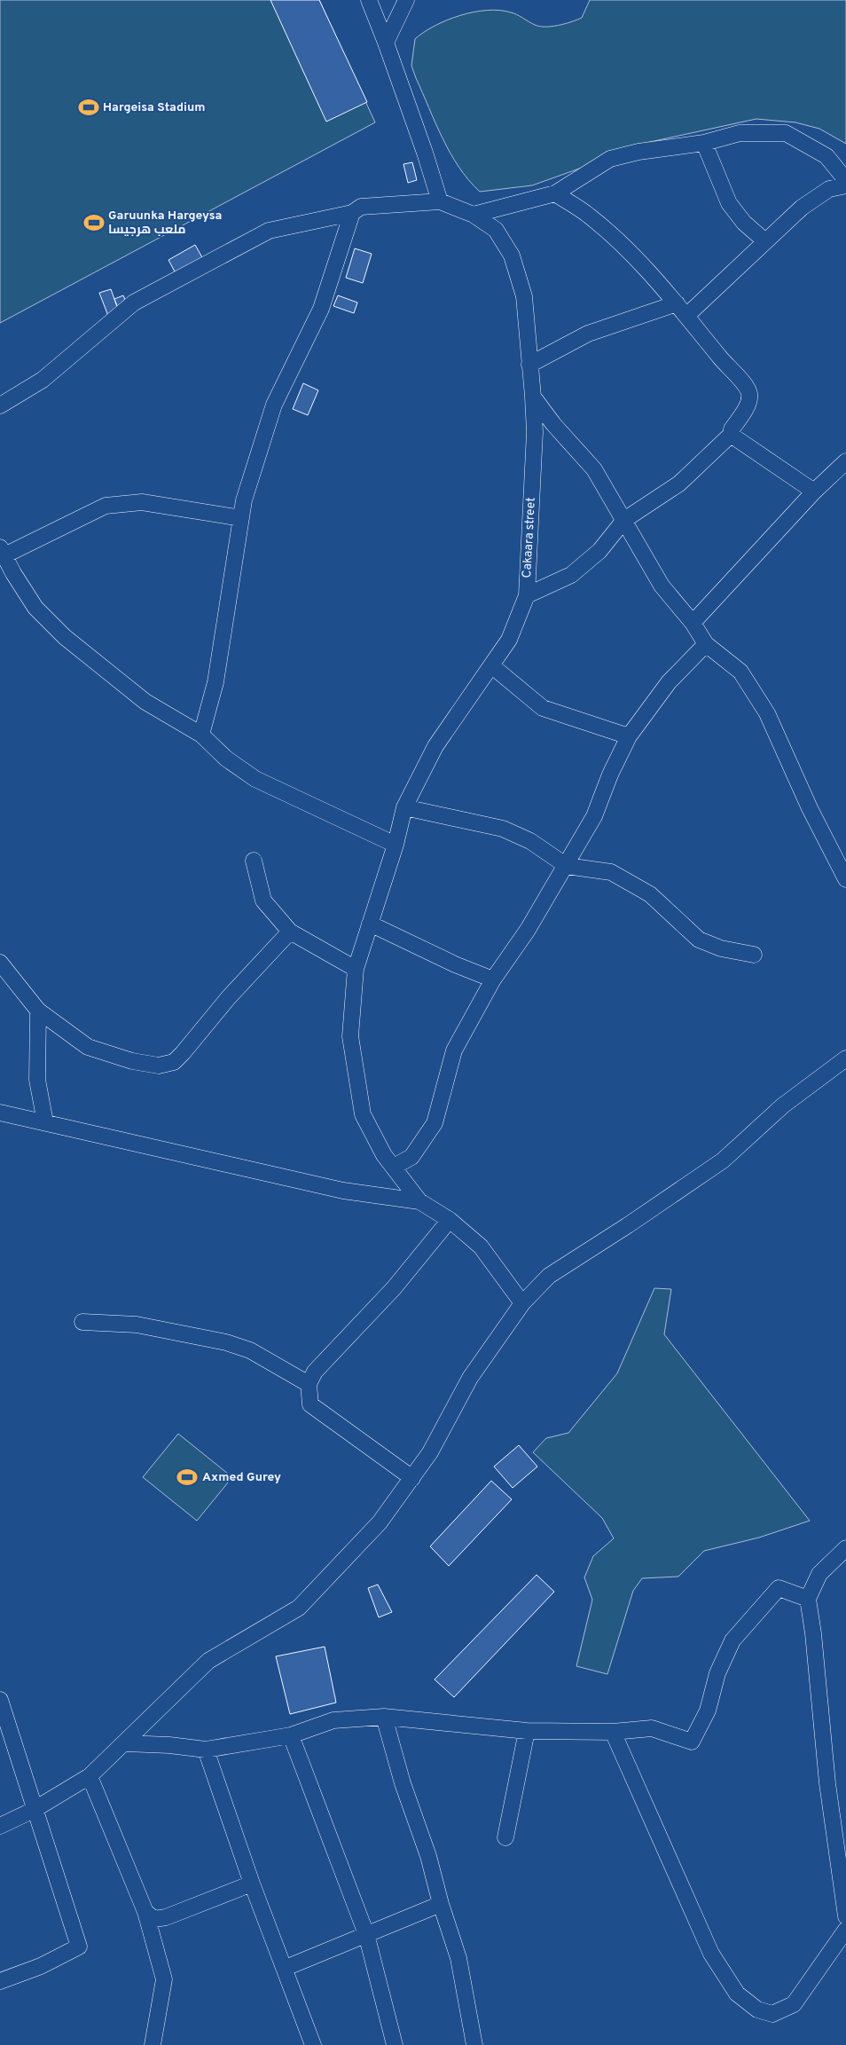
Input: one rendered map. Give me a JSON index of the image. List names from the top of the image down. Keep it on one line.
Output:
{"streets":{"street":["Cakaara street"]},"places":{"sports":["Hargeisa Stadium","Garuunka Hargeysa ملعب هرجيسا","Axmed Gurey"]}}
